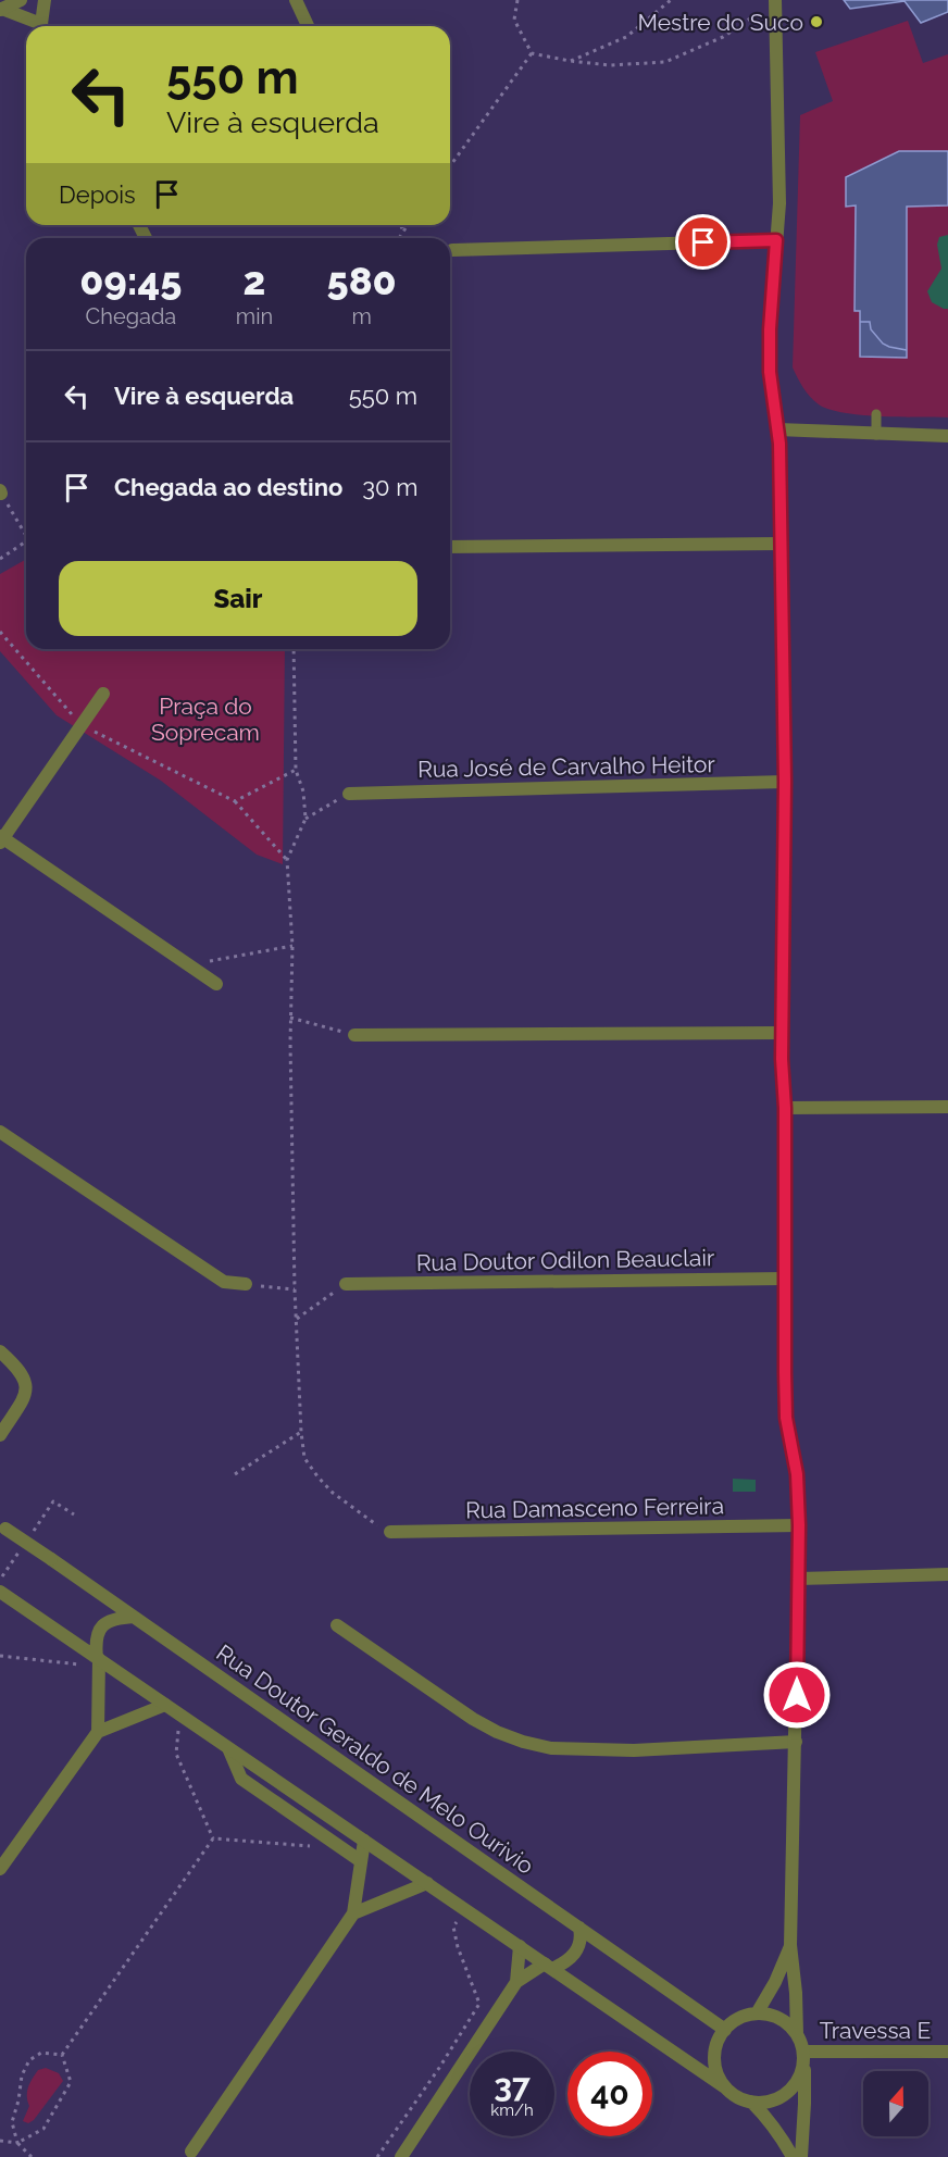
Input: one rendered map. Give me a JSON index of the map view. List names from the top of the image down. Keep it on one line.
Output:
{"streets":{"street":["Rua José de Carvalho Heitor","Rua Doutor Odilon Beauclair","Rua Damasceno Ferreira","Rua Doutor Geraldo de Melo Ourivio","Travessa E"]},"crossings":[["Rua Doutor Geraldo de Melo Ourivio","Travessa E"]],"parks":["Praça do Soprecam"],"places":["Mestre do Suco"],"north":"top","page":{"turn":["550 m","Vire à esquerda"],"then":"Depois","eta":["09:45","Chegada","2","min","580","m"],"list":[{"name":"Vire à esquerda","value":"550 m"},{"name":"Chegada ao destino","value":"30 m"}],"buttons":"Sair","speed":"37 km/h","limit":"40"}}
